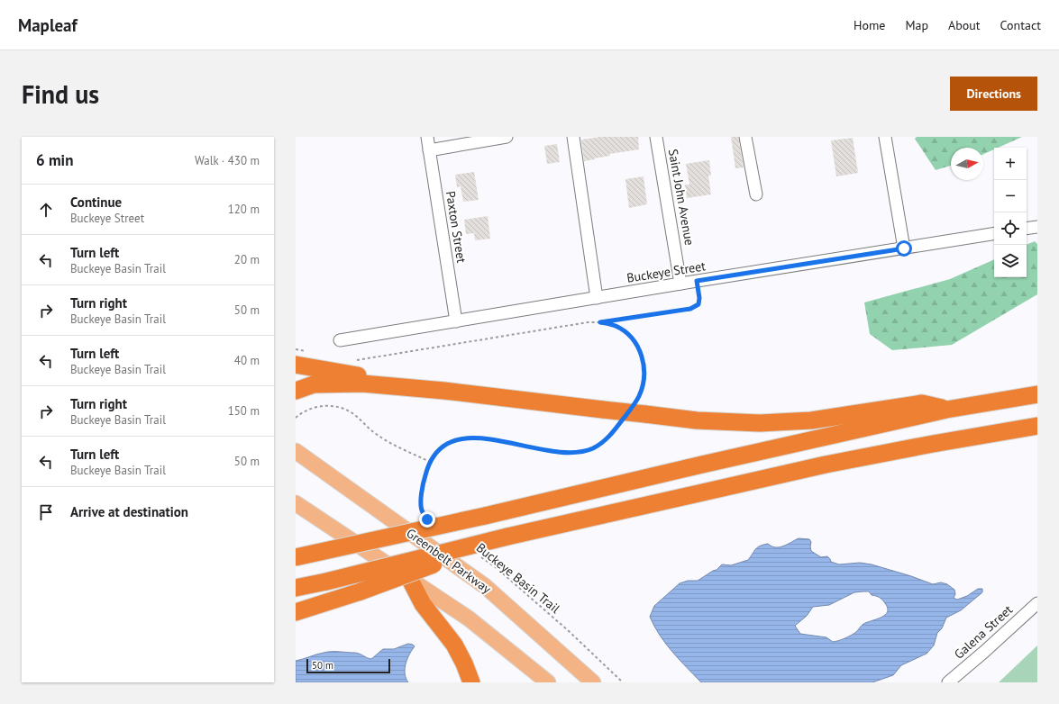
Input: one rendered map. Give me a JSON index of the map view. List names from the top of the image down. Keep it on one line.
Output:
{"streets":{"main road":["Greenbelt Parkway"],"street":["Saint John Avenue","Paxton Street","Buckeye Street","Galena Street"],"path":["Buckeye Basin Trail"]},"crossings":[["Saint John Avenue","Buckeye Street"],["Paxton Street","Buckeye Street"]],"scale_bar":"50 m","north":"right","page":{"header":"Mapleaf","nav":["Home","Map","About","Contact"],"buttons":"Directions","title":"Find us","heading":["6 min","Walk · 430 m"],"map_buttons":["+","−"],"list":[["Continue","Buckeye Street","120 m"],["Turn left","Buckeye Basin Trail","20 m"],["Turn right","Buckeye Basin Trail","50 m"],["Turn left","Buckeye Basin Trail","40 m"],["Turn right","Buckeye Basin Trail","150 m"],["Turn left","Buckeye Basin Trail","50 m"],"Arrive at destination"],"scale":"50 m"}}
